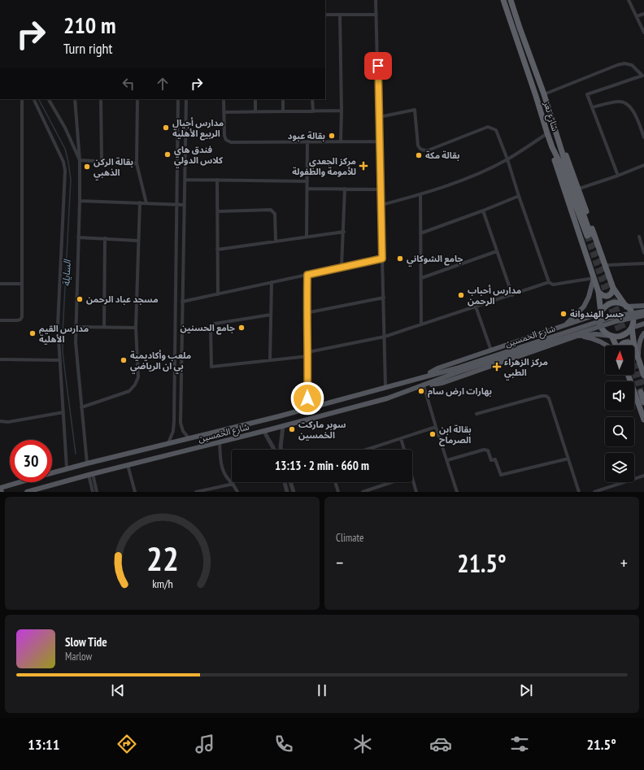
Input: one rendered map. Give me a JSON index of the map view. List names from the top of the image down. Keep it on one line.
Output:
{"streets":{"highway":["شارع تعز"],"main road":["شارع الخمسين"]},"water":["السايلة"],"places":{"other":["مدارس أجيال الربيع الأهلية","بقالة عبود","فندق هاي كلاس الدولي","بقالة مكة","بقالة الركن الذهبي","جامع الشوكاني","مدارس أحباب الرحمن","مسجد عباد الرحمن","جسر الهندوانة","جامع الحسنين","مدارس القيم الأهلية","ملعب وأكاديمية بي ان الرياضي","بهارات ارض سام","سوبر ماركت الخمسين","بقالة ابن الصرماح"],"health":["مركز الجعدي للأمومة والطفولة","مركز الزهراء الطبي"]},"north":"top","page":{"turn":["210 m","Turn right"],"limit":"30","trip":"13:13 · 2 min · 660 m","tile":"Climate","heat":["−","21.5°","+"],"song":["Slow Tide","Marlow"],"tabs":["13:11","21.5°"],"gauge":["22","km/h"]}}
